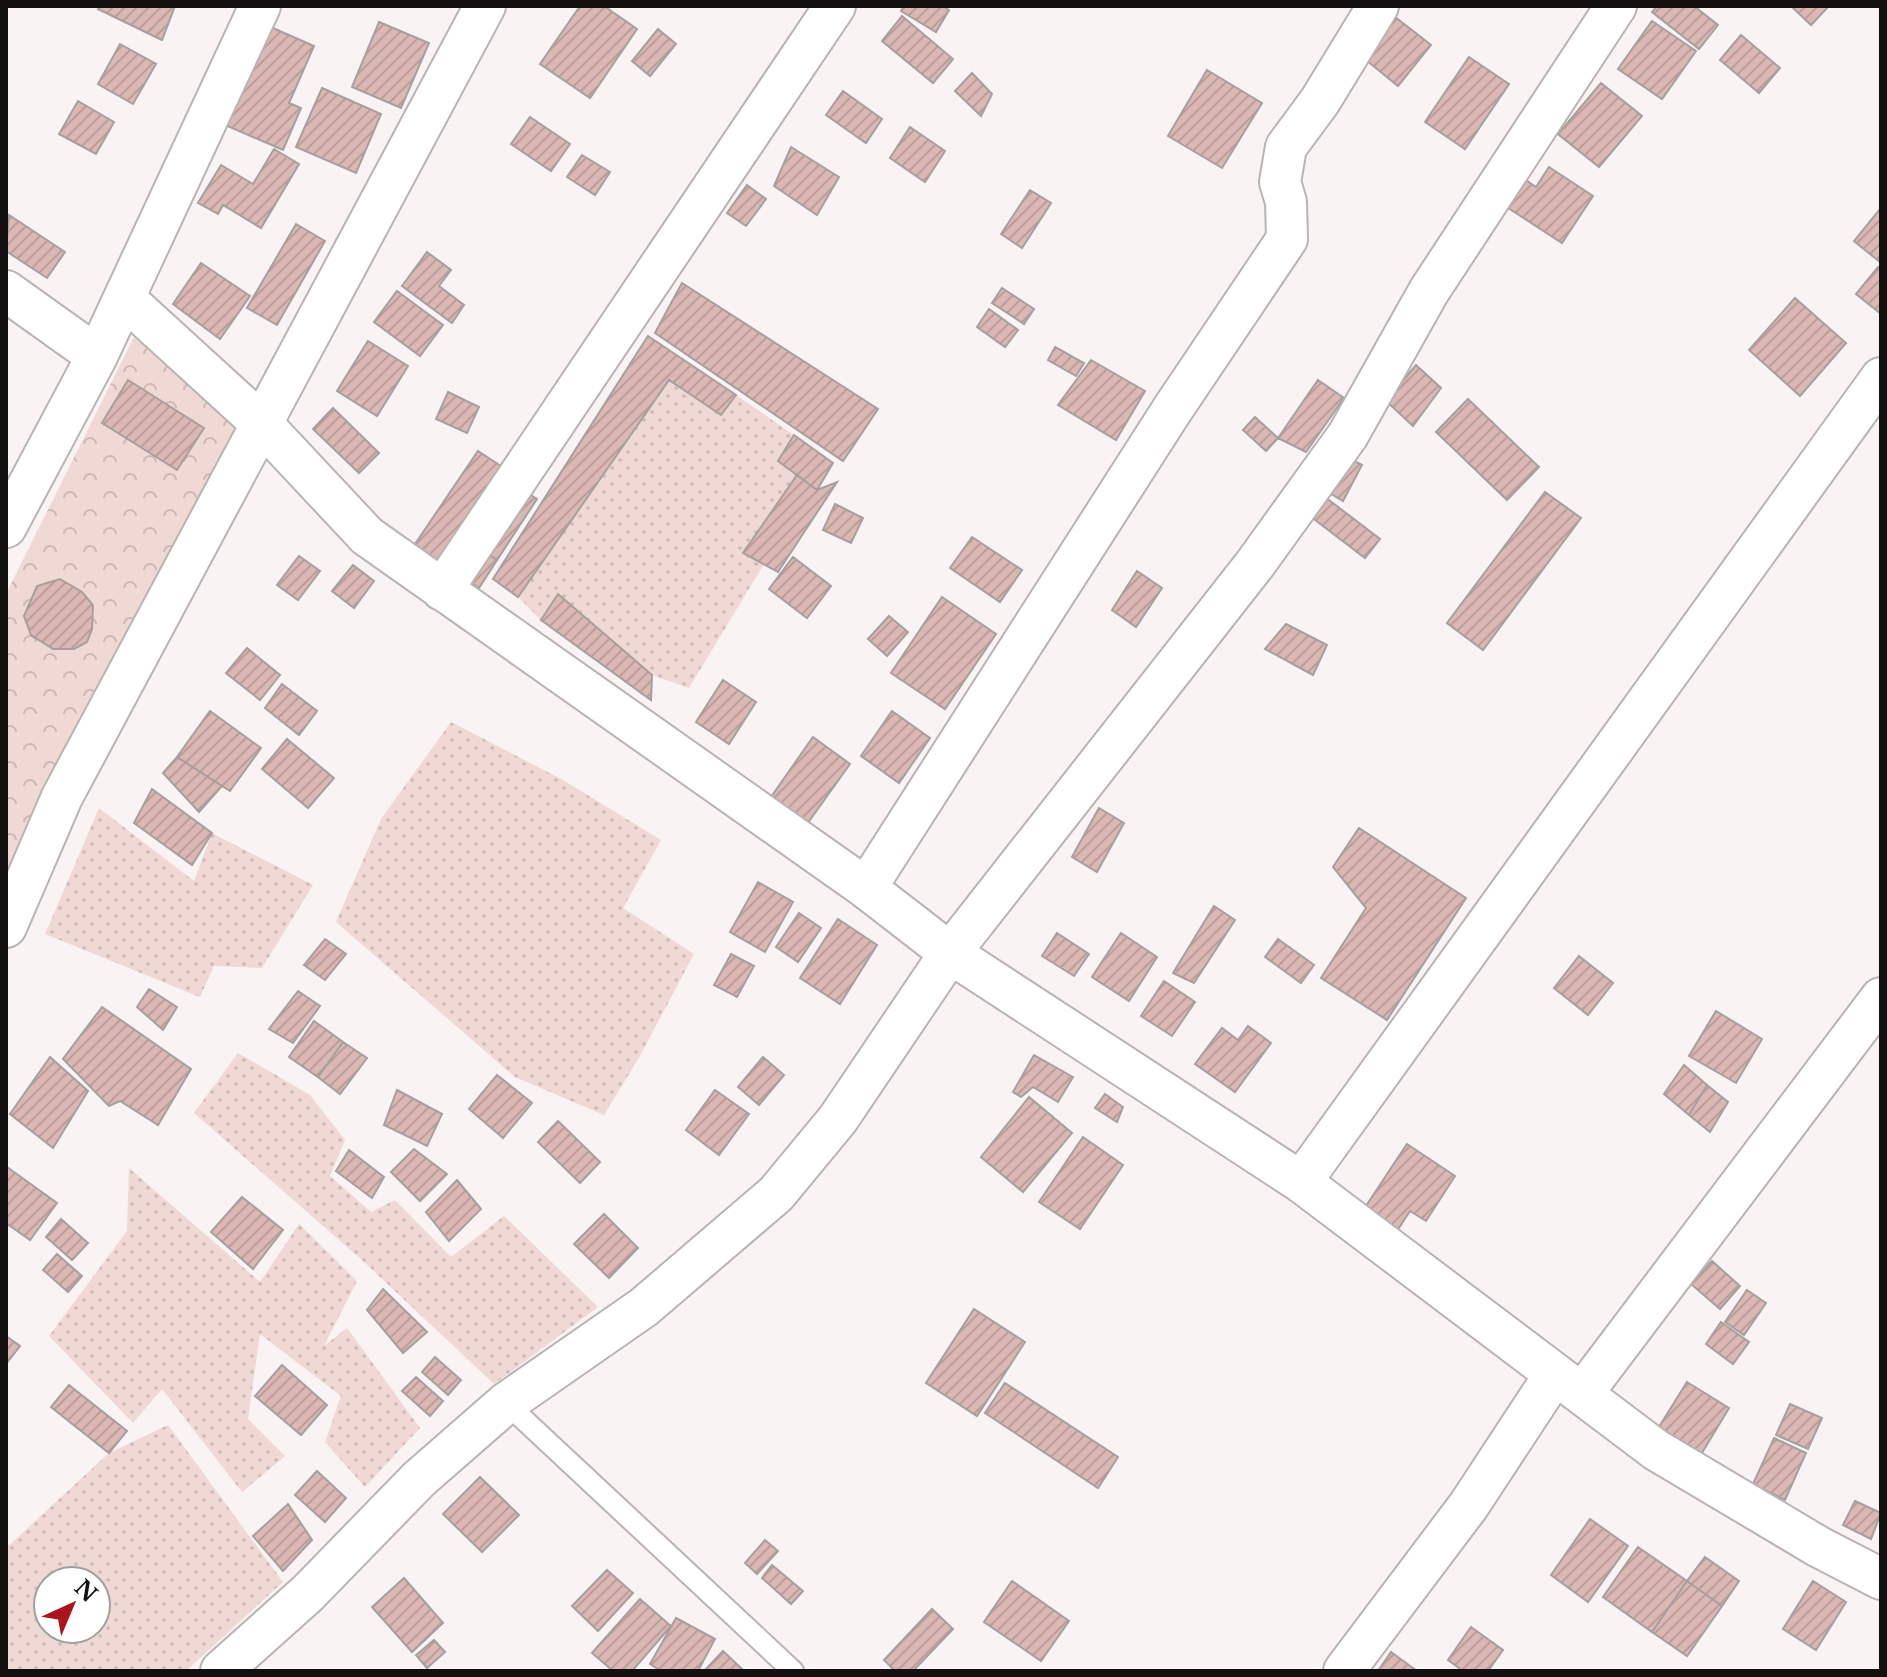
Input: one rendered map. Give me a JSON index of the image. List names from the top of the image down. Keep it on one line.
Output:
{"north":"top right"}
